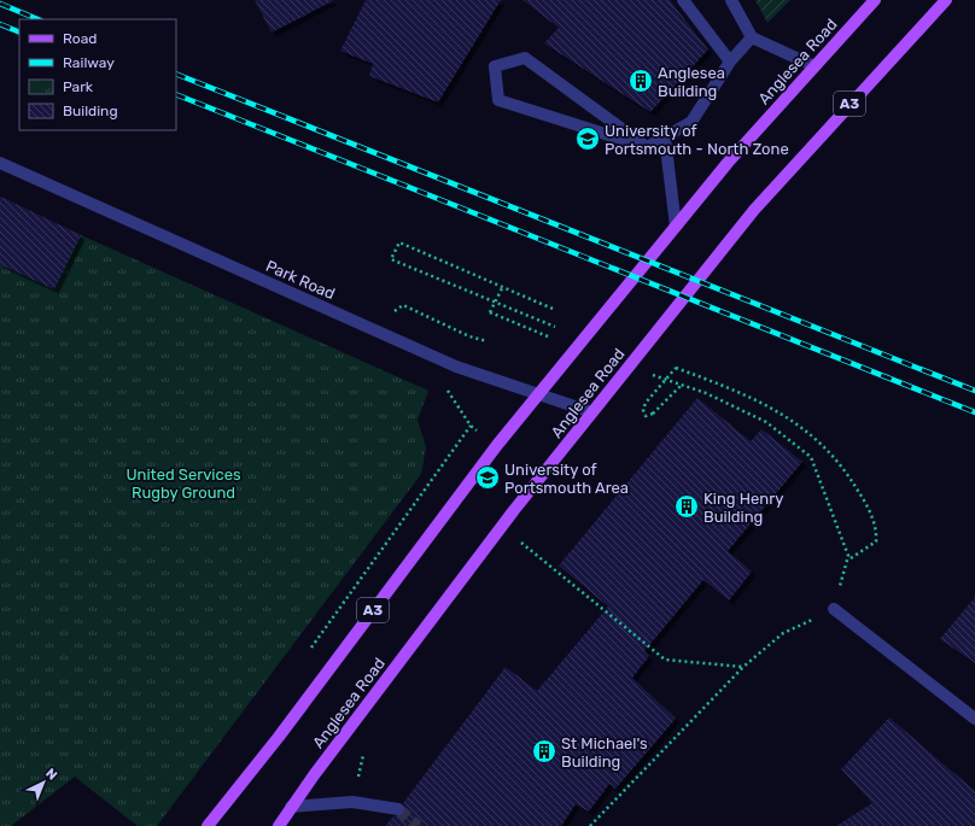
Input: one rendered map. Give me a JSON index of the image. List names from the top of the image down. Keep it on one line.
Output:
{"streets":{"main road":["Anglesea Road","A3"],"street":["Park Road"]},"crossings":[["Anglesea Road","Park Road"]],"parks":["United Services Rugby Ground"],"places":{"building":["Anglesea Building","King Henry Building","St Michael's Building"],"school or university":["University of Portsmouth - North Zone","University of Portsmouth Area"]},"legend":["Road","Railway","Park","Building"],"north":"top right"}
